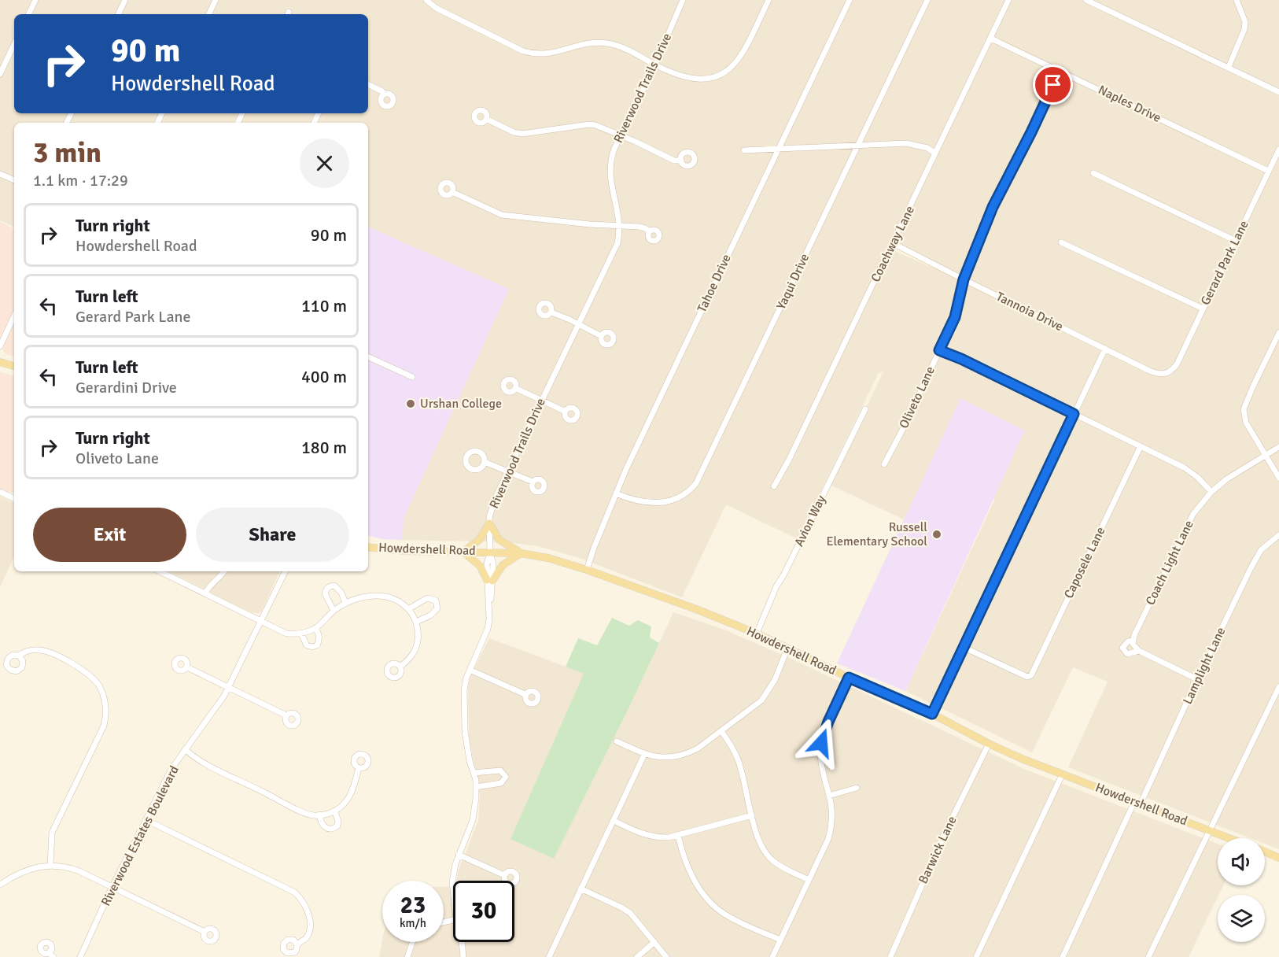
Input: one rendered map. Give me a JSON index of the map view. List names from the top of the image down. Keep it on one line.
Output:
{"streets":{"main road":["Howdershell Road"],"street":["Riverwood Trails Drive","Naples Drive","Coachway Lane","Gerard Park Lane","Yaqui Drive","Tahoe Drive","Tannoia Drive","Oliveto Lane","Avion Way","Caposele Lane","Coach Light Lane","Lamplight Lane","Riverwood Estates Boulevard","Barwick Lane"]},"crossings":[["Riverwood Trails Drive","Howdershell Road"],["Naples Drive","Coachway Lane"],["Naples Drive","Gerard Park Lane"],["Naples Drive","Oliveto Lane"],["Coachway Lane","Tannoia Drive"],["Gerard Park Lane","Tannoia Drive"],["Yaqui Drive","Tahoe Drive"],["Tahoe Drive","Howdershell Road"],["Tannoia Drive","Oliveto Lane"],["Avion Way","Howdershell Road"],["Howdershell Road","Lamplight Lane"],["Howdershell Road","Barwick Lane"]],"places":["Urshan College","Russell Elementary School"],"page":{"turn":["90 m","Howdershell Road"],"heading":["3 min","1.1 km · 17:29"],"list":[{"name":"Turn right","note":"Howdershell Road","value":"90 m"},{"name":"Turn left","note":"Gerard Park Lane","value":"110 m"},{"name":"Turn left","note":"Gerardini Drive","value":"400 m"},{"name":"Turn right","note":"Oliveto Lane","value":"180 m"}],"buttons":["Exit","Share"],"speed":"23 km/h","limit":"30"}}
